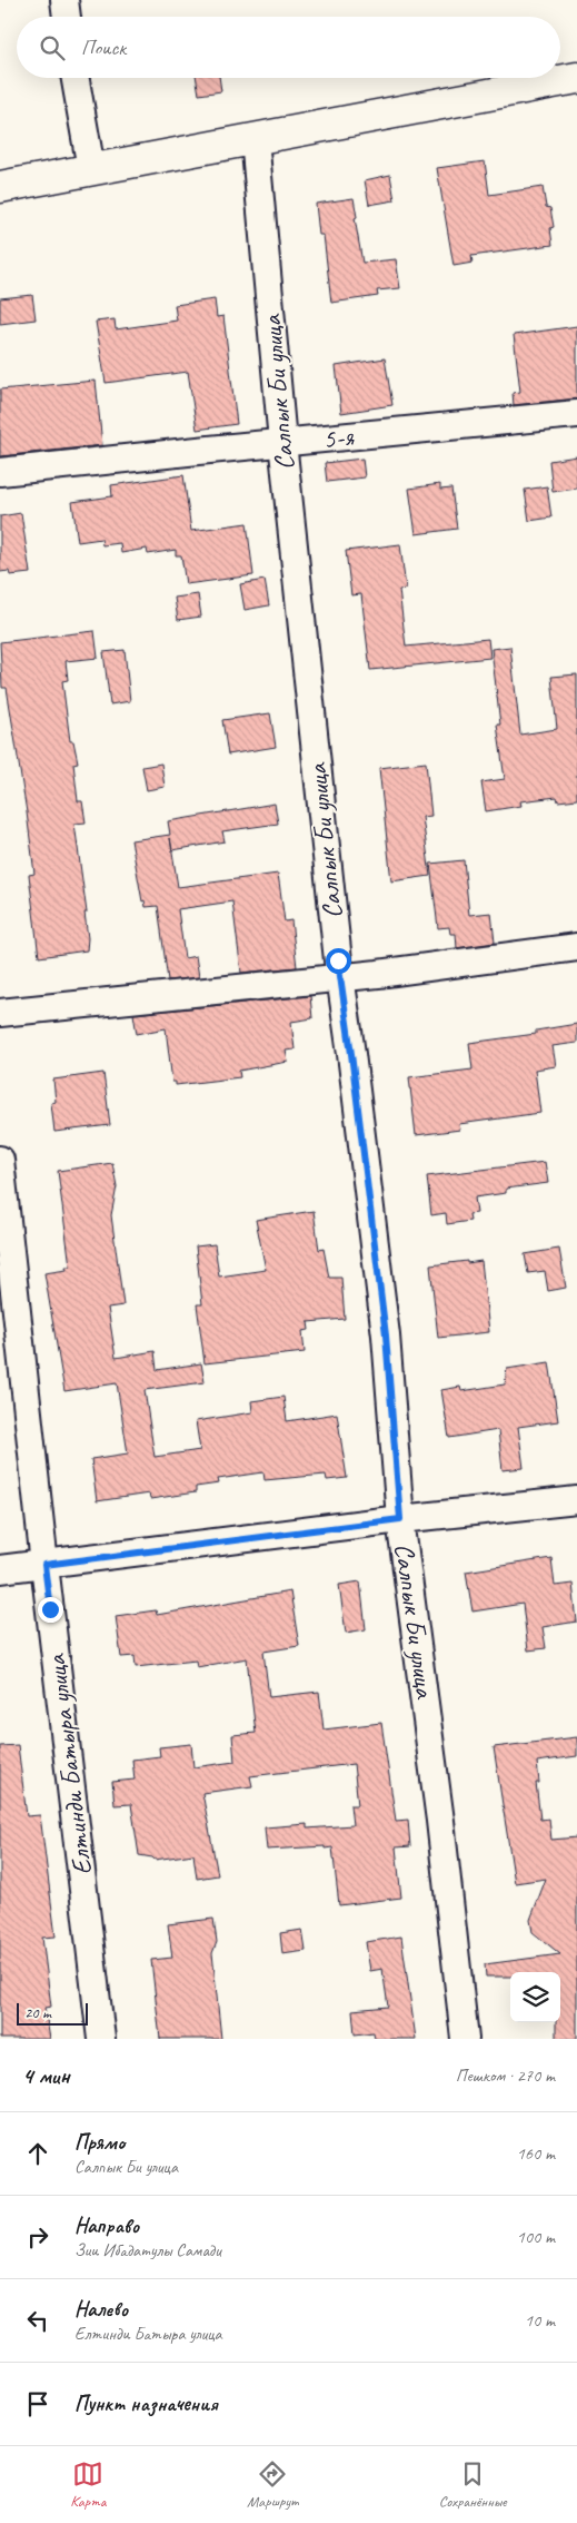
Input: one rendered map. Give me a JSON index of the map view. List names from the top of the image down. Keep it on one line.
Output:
{"streets":{"street":["Салпык Би улица","5-я","Елтинди Батыра улица"]},"crossings":[["Салпык Би улица","5-я"]],"scale_bar":"20 m","page":{"search":"Поиск","scale":"20 m","heading":["4 мин","Пешком · 270 m"],"list":[["Прямо","Салпык Би улица","160 m"],["Направо","Зии Ибадатулы Самади","100 m"],["Налево","Елтинди Батыра улица","10 m"],"Пункт назначения"],"nav":["Карта","Маршрут","Сохранённые"]}}
